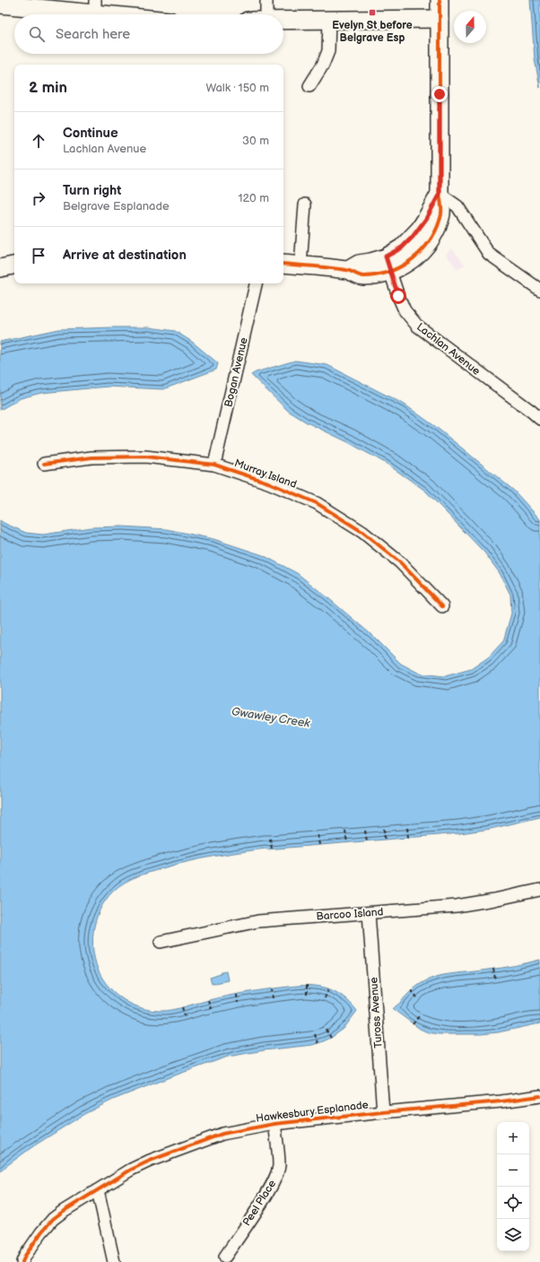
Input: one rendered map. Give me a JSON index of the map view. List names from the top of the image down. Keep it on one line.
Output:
{"streets":{"street":["Lachlan Avenue","Bogan Avenue","Murray Island","Barcoo Island","Tuross Avenue","Hawkesbury Esplanade","Peel Place"]},"crossings":[["Bogan Avenue","Murray Island"],["Barcoo Island","Tuross Avenue"],["Tuross Avenue","Hawkesbury Esplanade"],["Hawkesbury Esplanade","Peel Place"]],"water":["Gwawley Creek"],"places":{"transit":["Evelyn St before Belgrave Esp"]},"north":"top","page":{"search":"Search here","heading":["2 min","Walk · 150 m"],"list":[["Continue","Lachlan Avenue","30 m"],["Turn right","Belgrave Esplanade","120 m"],"Arrive at destination"],"map_buttons":["+","−"]}}
